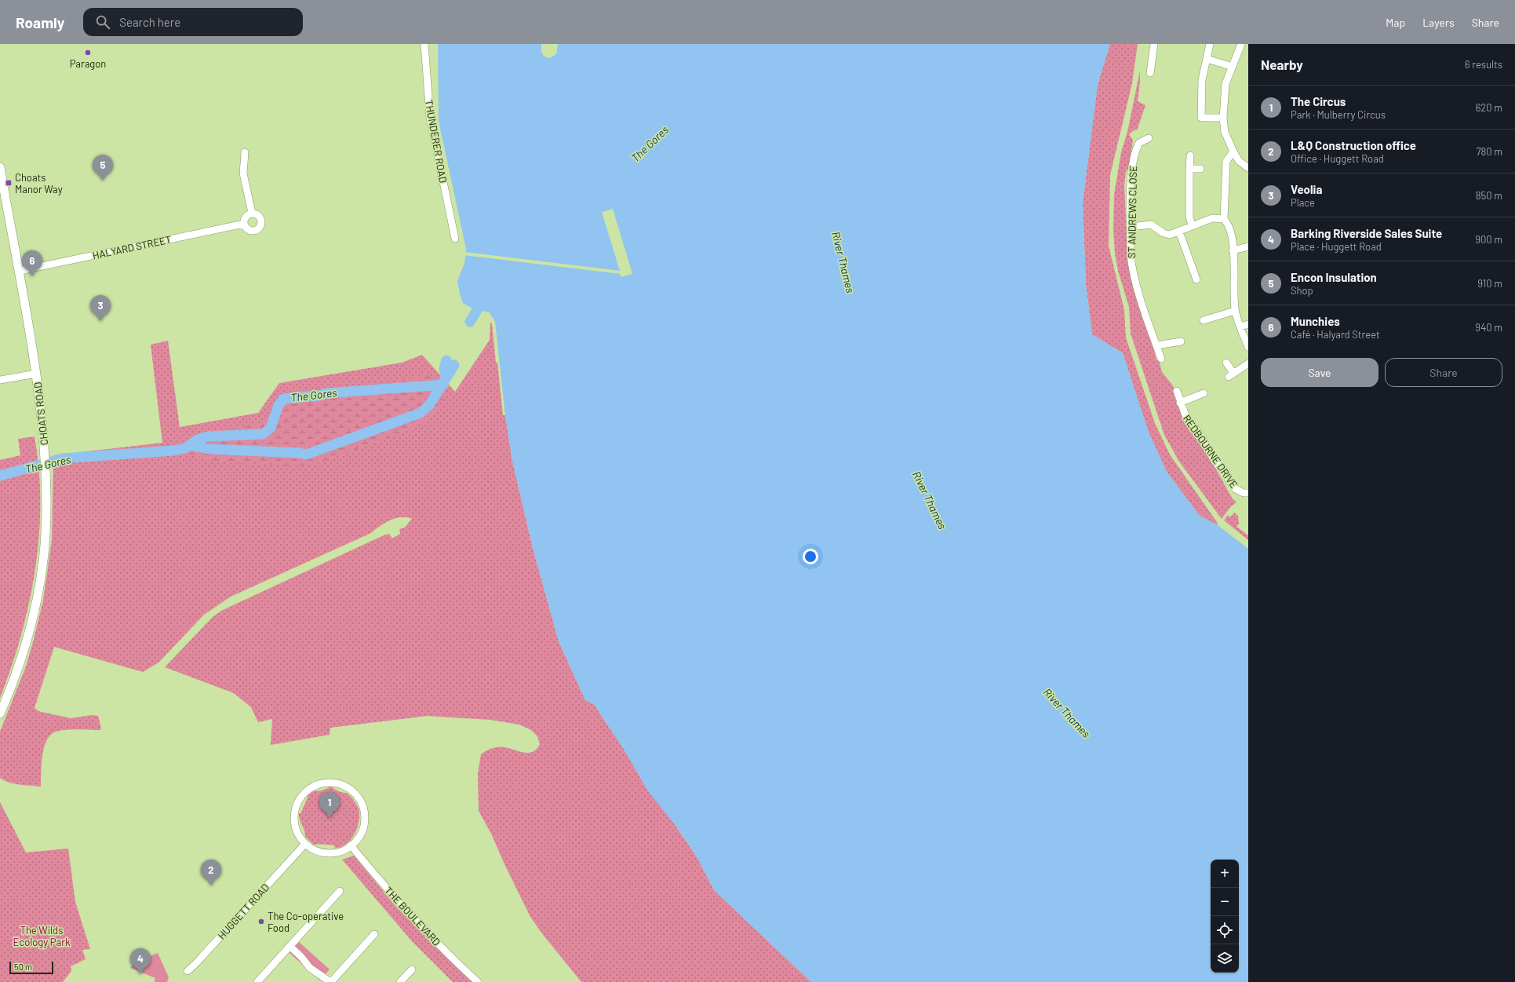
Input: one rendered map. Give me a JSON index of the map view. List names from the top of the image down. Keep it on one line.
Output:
{"streets":{"street":["THUNDERER ROAD","ST ANDREWS CLOSE","HALYARD STREET","CHOATS ROAD","REDBOURNE DRIVE","HUGGETT ROAD","THE BOULEVARD"]},"crossings":[["HALYARD STREET","CHOATS ROAD"],["HUGGETT ROAD","THE BOULEVARD"]],"water":["The Gores","River Thames"],"parks":["The Wilds Ecology Park"],"places":{"other":["Paragon","The Co-operative Food"],"transit":["Choats Manor Way"]},"scale_bar":"50 m","page":{"header":"Roamly","search":"Search here","nav":["Map","Layers","Share"],"heading":["Nearby","6 results"],"list":[{"mark":"1","name":"The Circus","note":"Park · Mulberry Circus","value":"620 m"},{"mark":"2","name":"L&Q Construction office","note":"Office · Huggett Road","value":"780 m"},{"mark":"3","name":"Veolia","note":"Place","value":"850 m"},{"mark":"4","name":"Barking Riverside Sales Suite","note":"Place · Huggett Road","value":"900 m"},{"mark":"5","name":"Encon Insulation","note":"Shop","value":"910 m"},{"mark":"6","name":"Munchies","note":"Café · Halyard Street","value":"940 m"}],"pins":["5","6","3","1","2","4"],"buttons":["Save","Share"],"map_buttons":["+","−"],"scale":"50 m"}}
